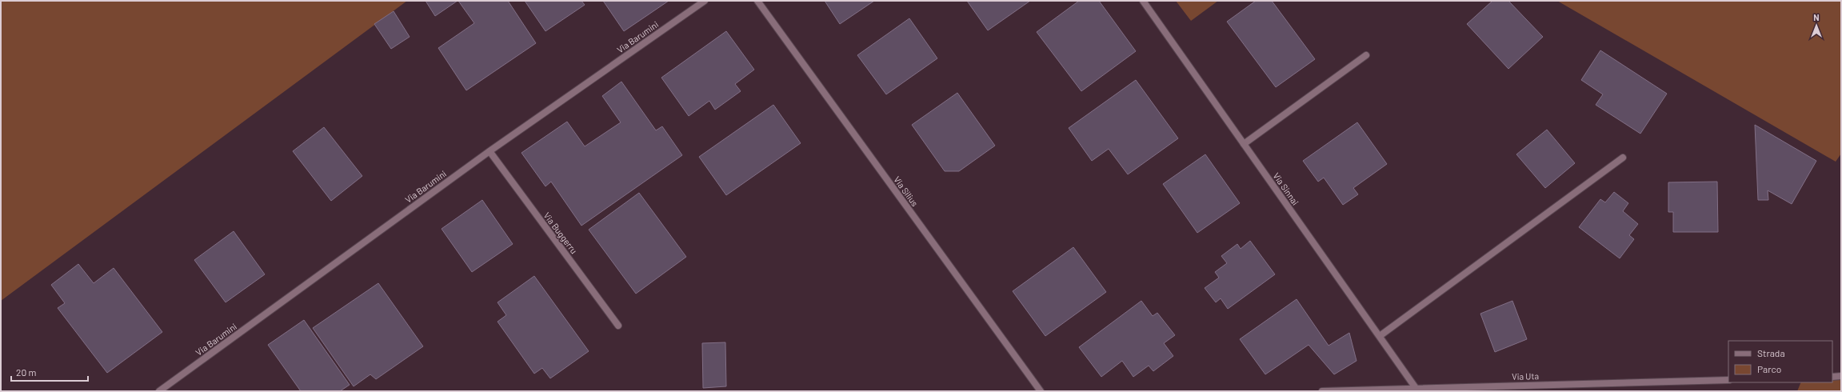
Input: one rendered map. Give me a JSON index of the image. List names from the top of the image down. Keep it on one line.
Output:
{"streets":{"street":["Via Barumini","Via Sinnai","Via Silius","Via Buggerru","Via Uta"]},"crossings":[["Via Barumini","Via Buggerru"],["Via Sinnai","Via Uta"]],"legend":["Strada","Parco"],"scale_bar":"20 m","north":"top"}
